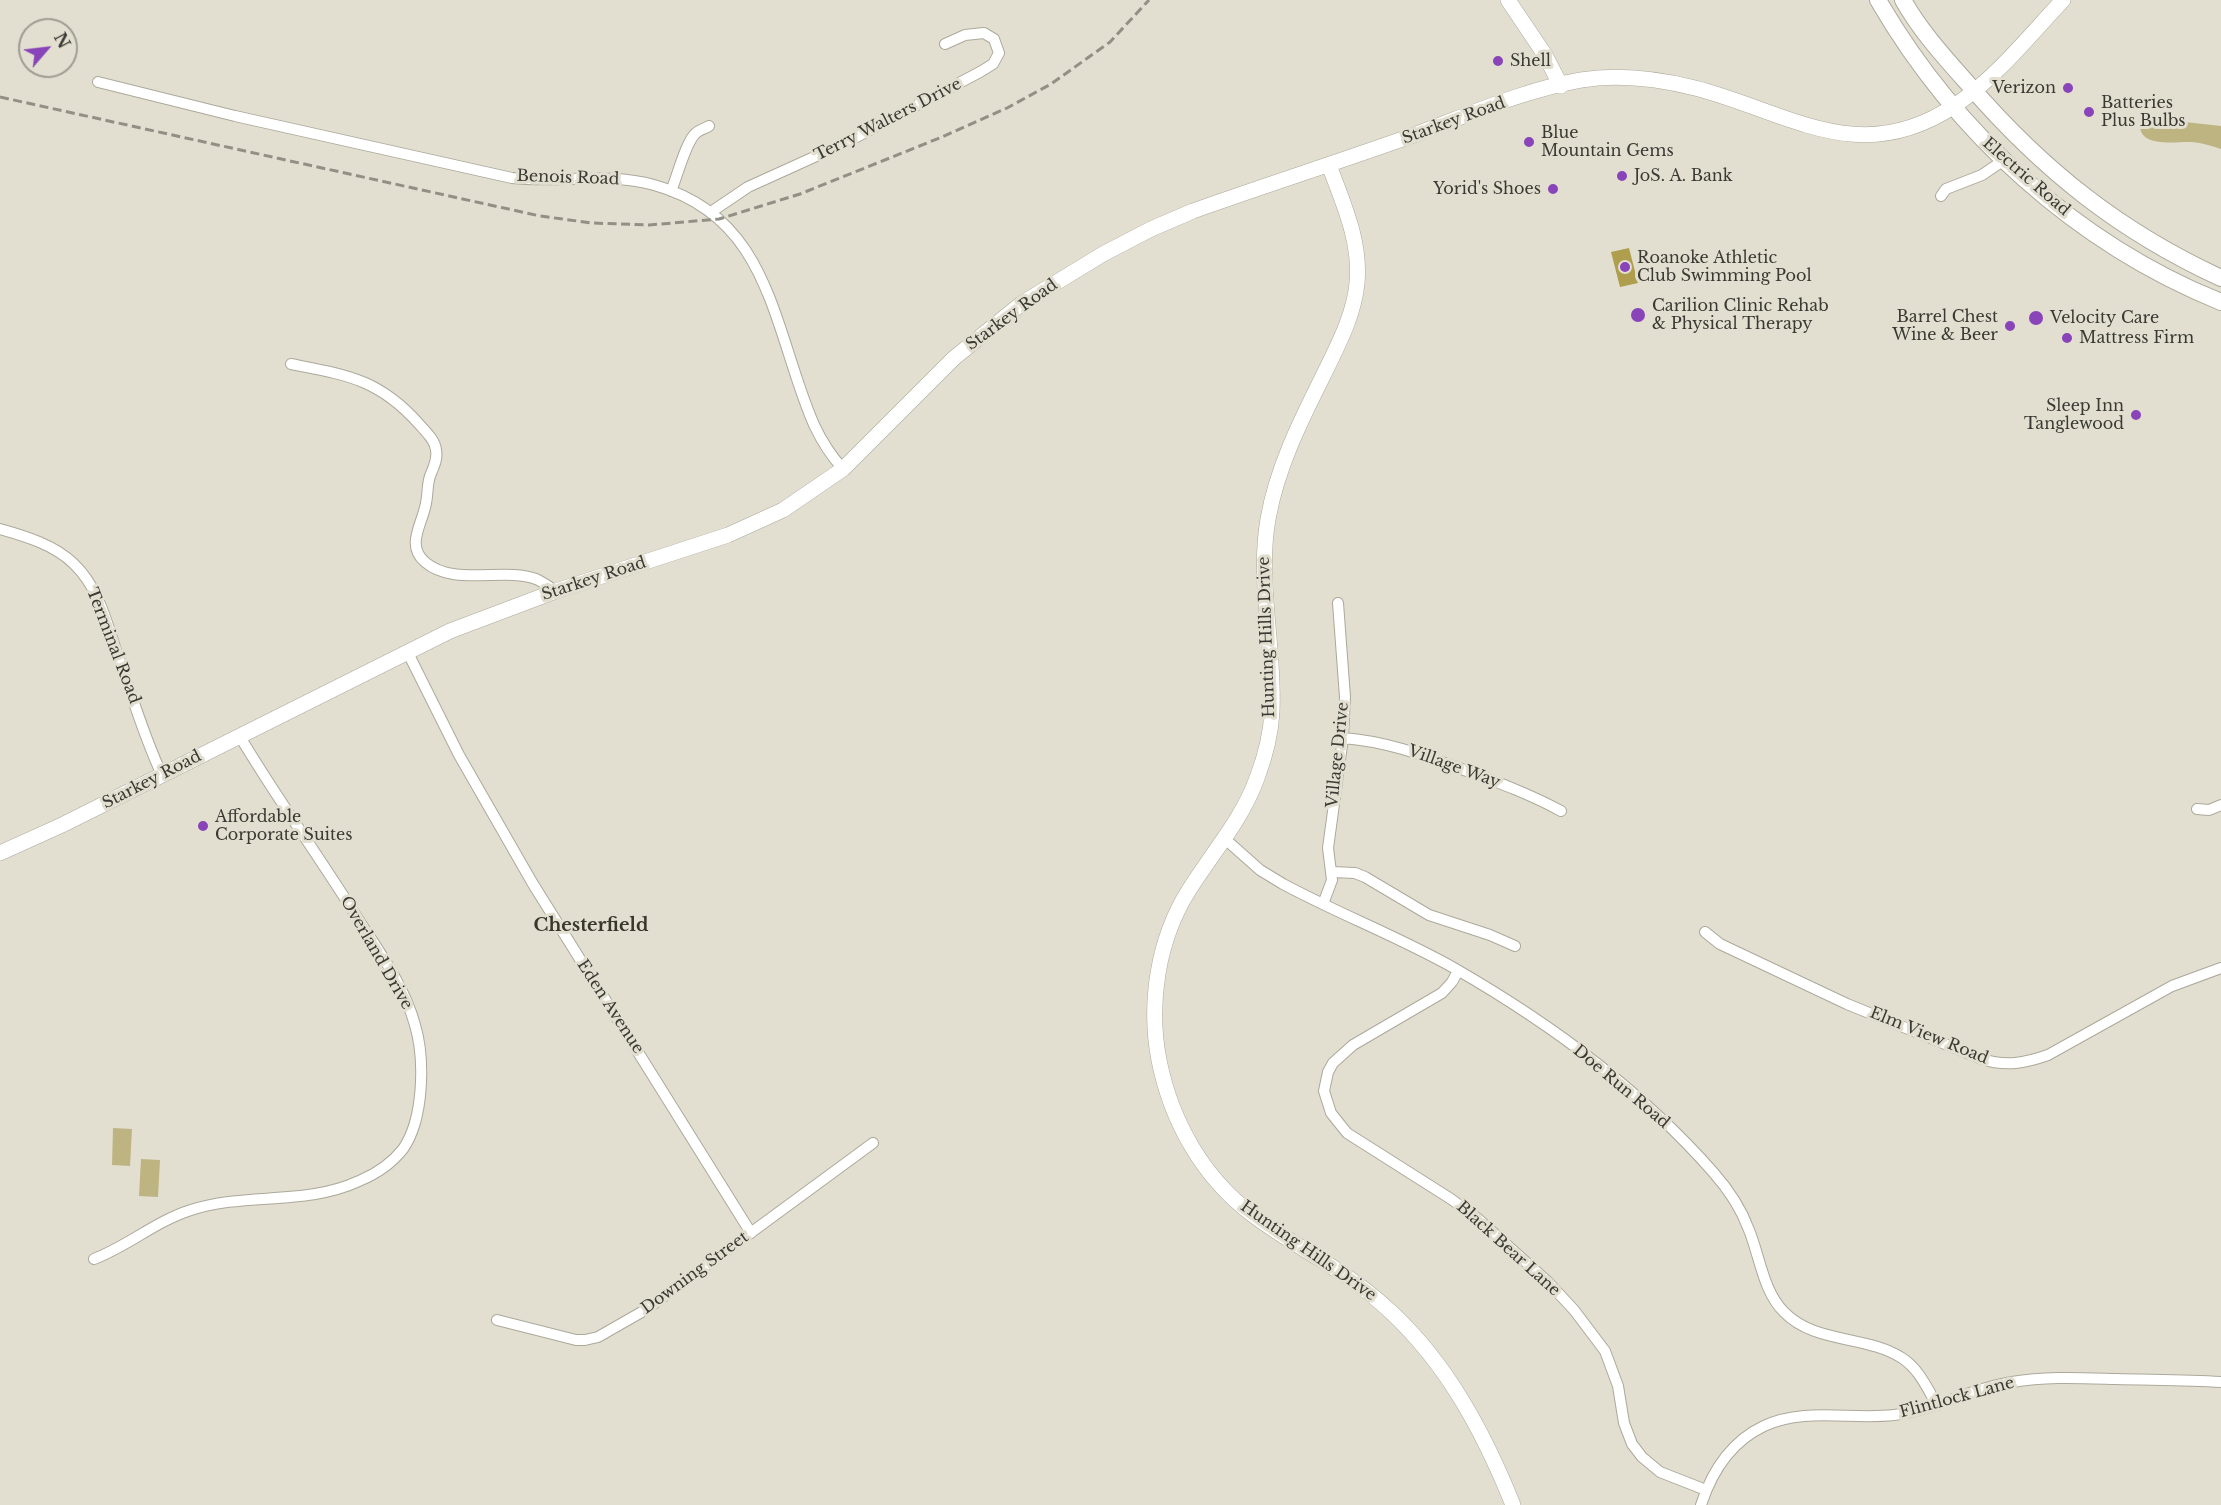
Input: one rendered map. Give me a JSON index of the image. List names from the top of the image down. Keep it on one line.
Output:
{"streets":{"main road":["Starkey Road","Electric Road","Hunting Hills Drive"],"street":["Terry Walters Drive","Benois Road","Terminal Road","Village Drive","Village Way","Overland Drive","Eden Avenue","Elm View Road","Doe Run Road","Black Bear Lane","Downing Street","Flintlock Lane"]},"crossings":[["Terry Walters Drive","Benois Road"],["Starkey Road","Electric Road"],["Starkey Road","Benois Road"],["Starkey Road","Hunting Hills Drive"],["Starkey Road","Terminal Road"],["Starkey Road","Overland Drive"],["Starkey Road","Eden Avenue"],["Hunting Hills Drive","Doe Run Road"],["Village Drive","Village Way"],["Village Drive","Doe Run Road"],["Eden Avenue","Downing Street"],["Doe Run Road","Black Bear Lane"],["Doe Run Road","Flintlock Lane"],["Black Bear Lane","Flintlock Lane"]],"districts":["Chesterfield"],"places":["Shell","Verizon","Batteries Plus Bulbs","Blue Mountain Gems","JoS. A. Bank","Yorid's Shoes","Roanoke Athletic Club Swimming Pool","Carilion Clinic Rehab & Physical Therapy","Velocity Care","Barrel Chest Wine & Beer","Mattress Firm","Sleep Inn Tanglewood","Affordable Corporate Suites"],"north":"top right"}
